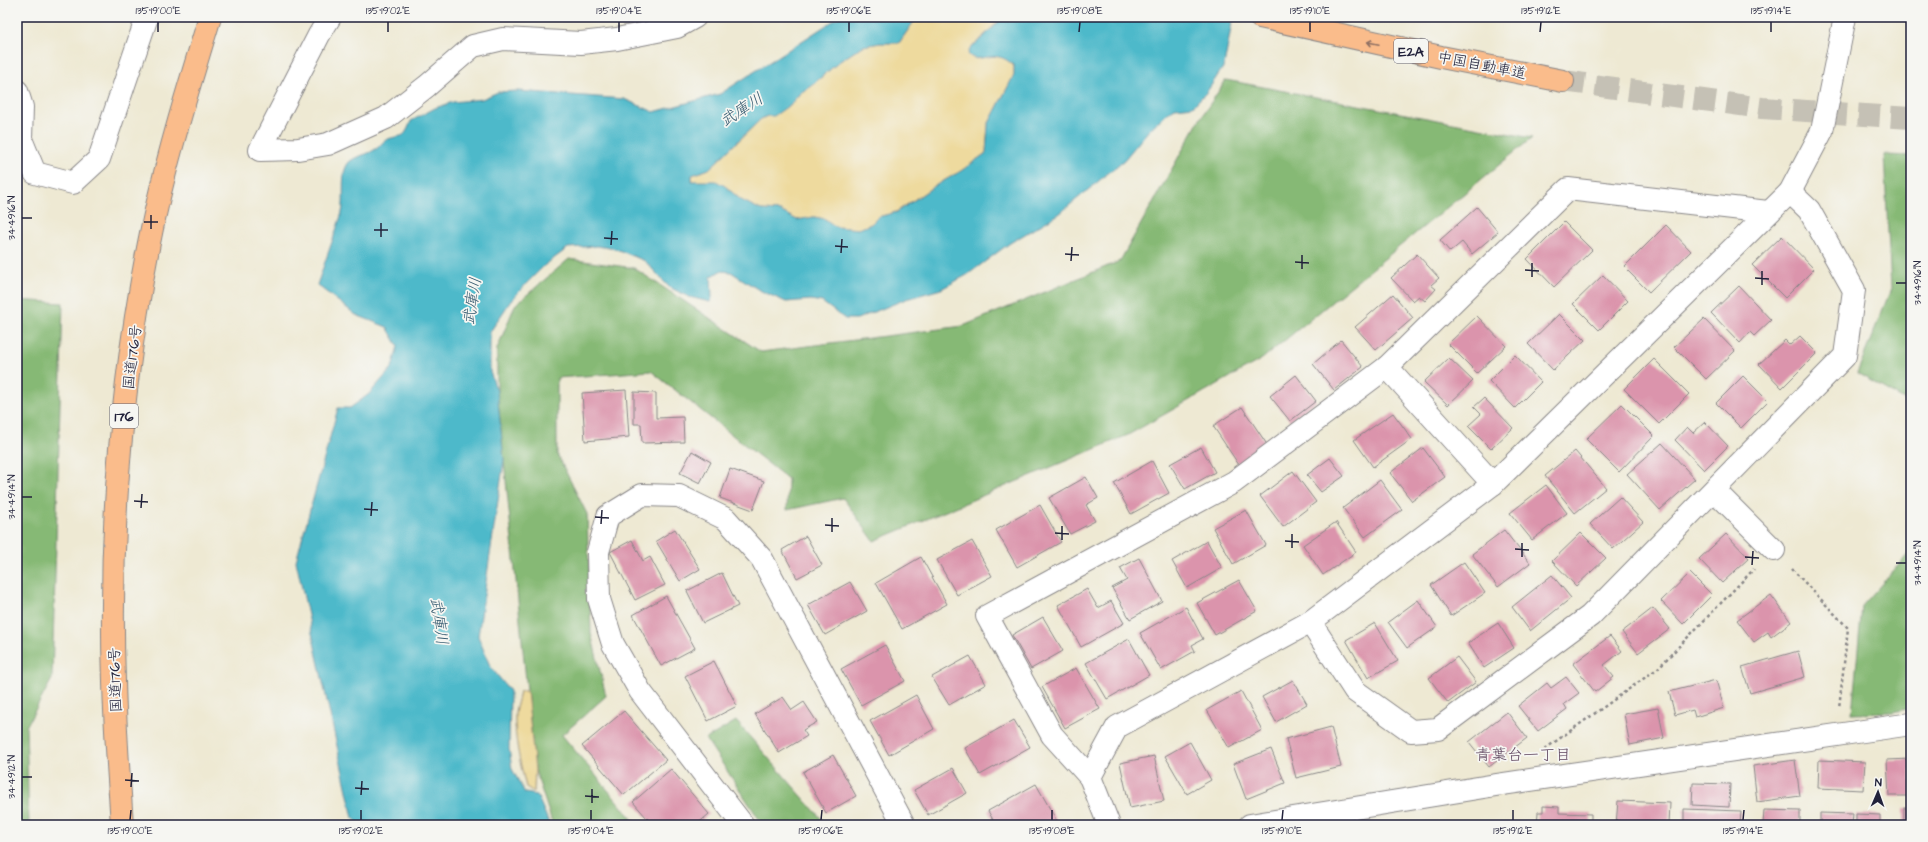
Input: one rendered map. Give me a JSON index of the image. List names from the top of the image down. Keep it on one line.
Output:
{"streets":{"highway":["E2A","中国自動車道","国道176号","176"]},"one_way":["中国自動車道"],"districts":["青葉台一丁目"],"water":["武庫川"],"north":"top","coordinates":["135°19'00\"E","135°19'02\"E","135°19'04\"E","135°19'06\"E","135°19'08\"E","135°19'10\"E","135°19'12\"E","135°19'14\"E","34°49'16\"N","34°49'14\"N","34°49'12\"N"]}
